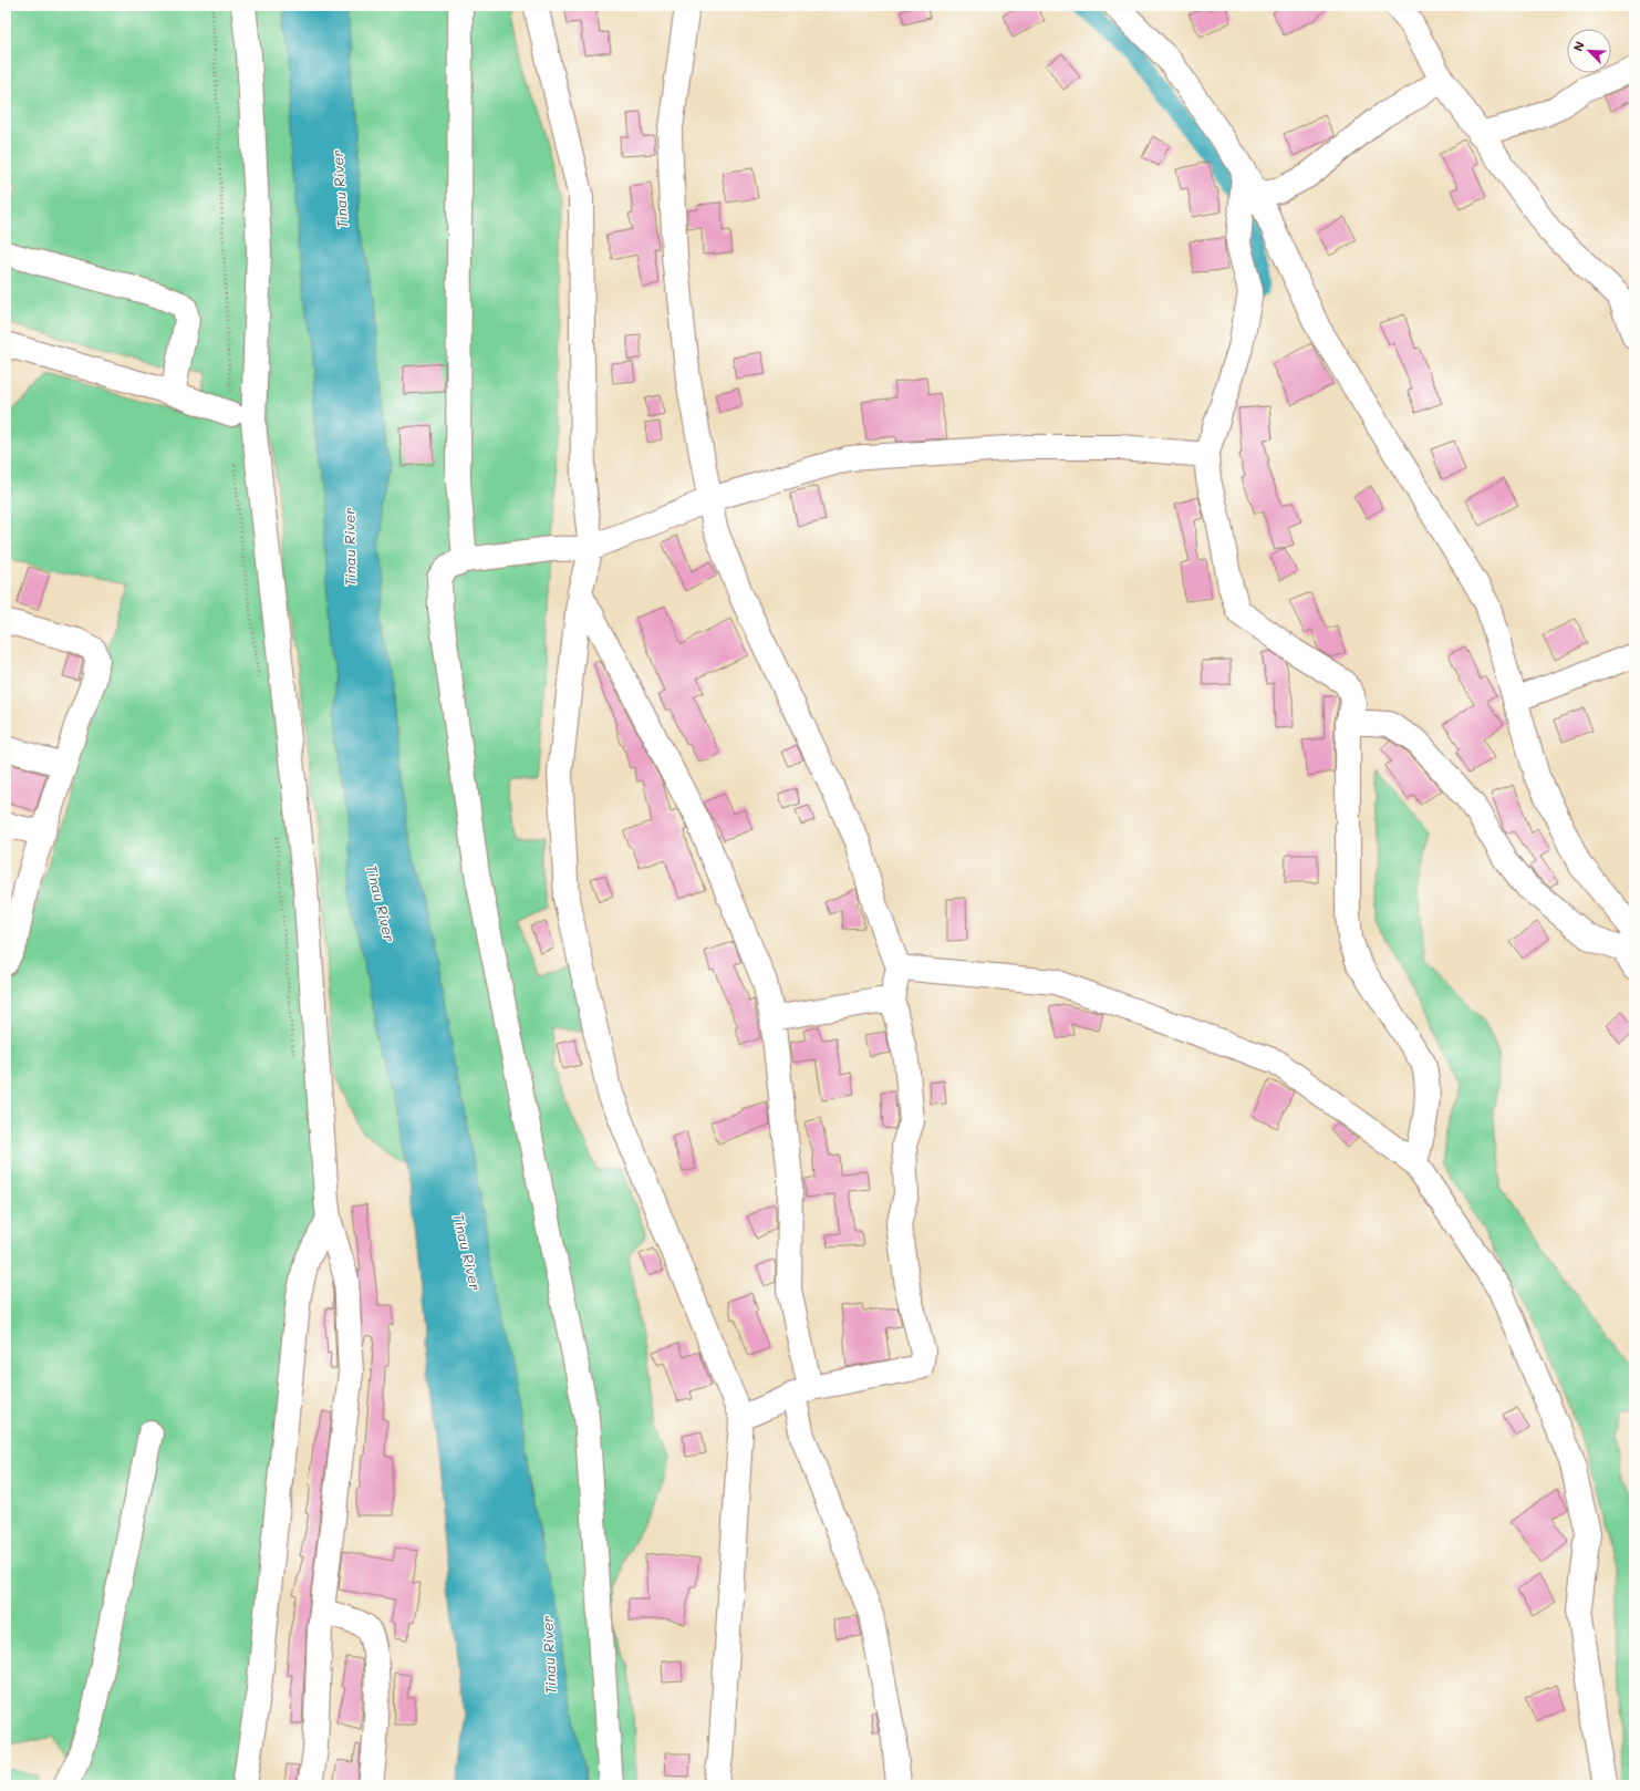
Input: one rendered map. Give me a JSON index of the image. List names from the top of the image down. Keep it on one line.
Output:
{"water":["Tinau River"],"north":"top left"}
